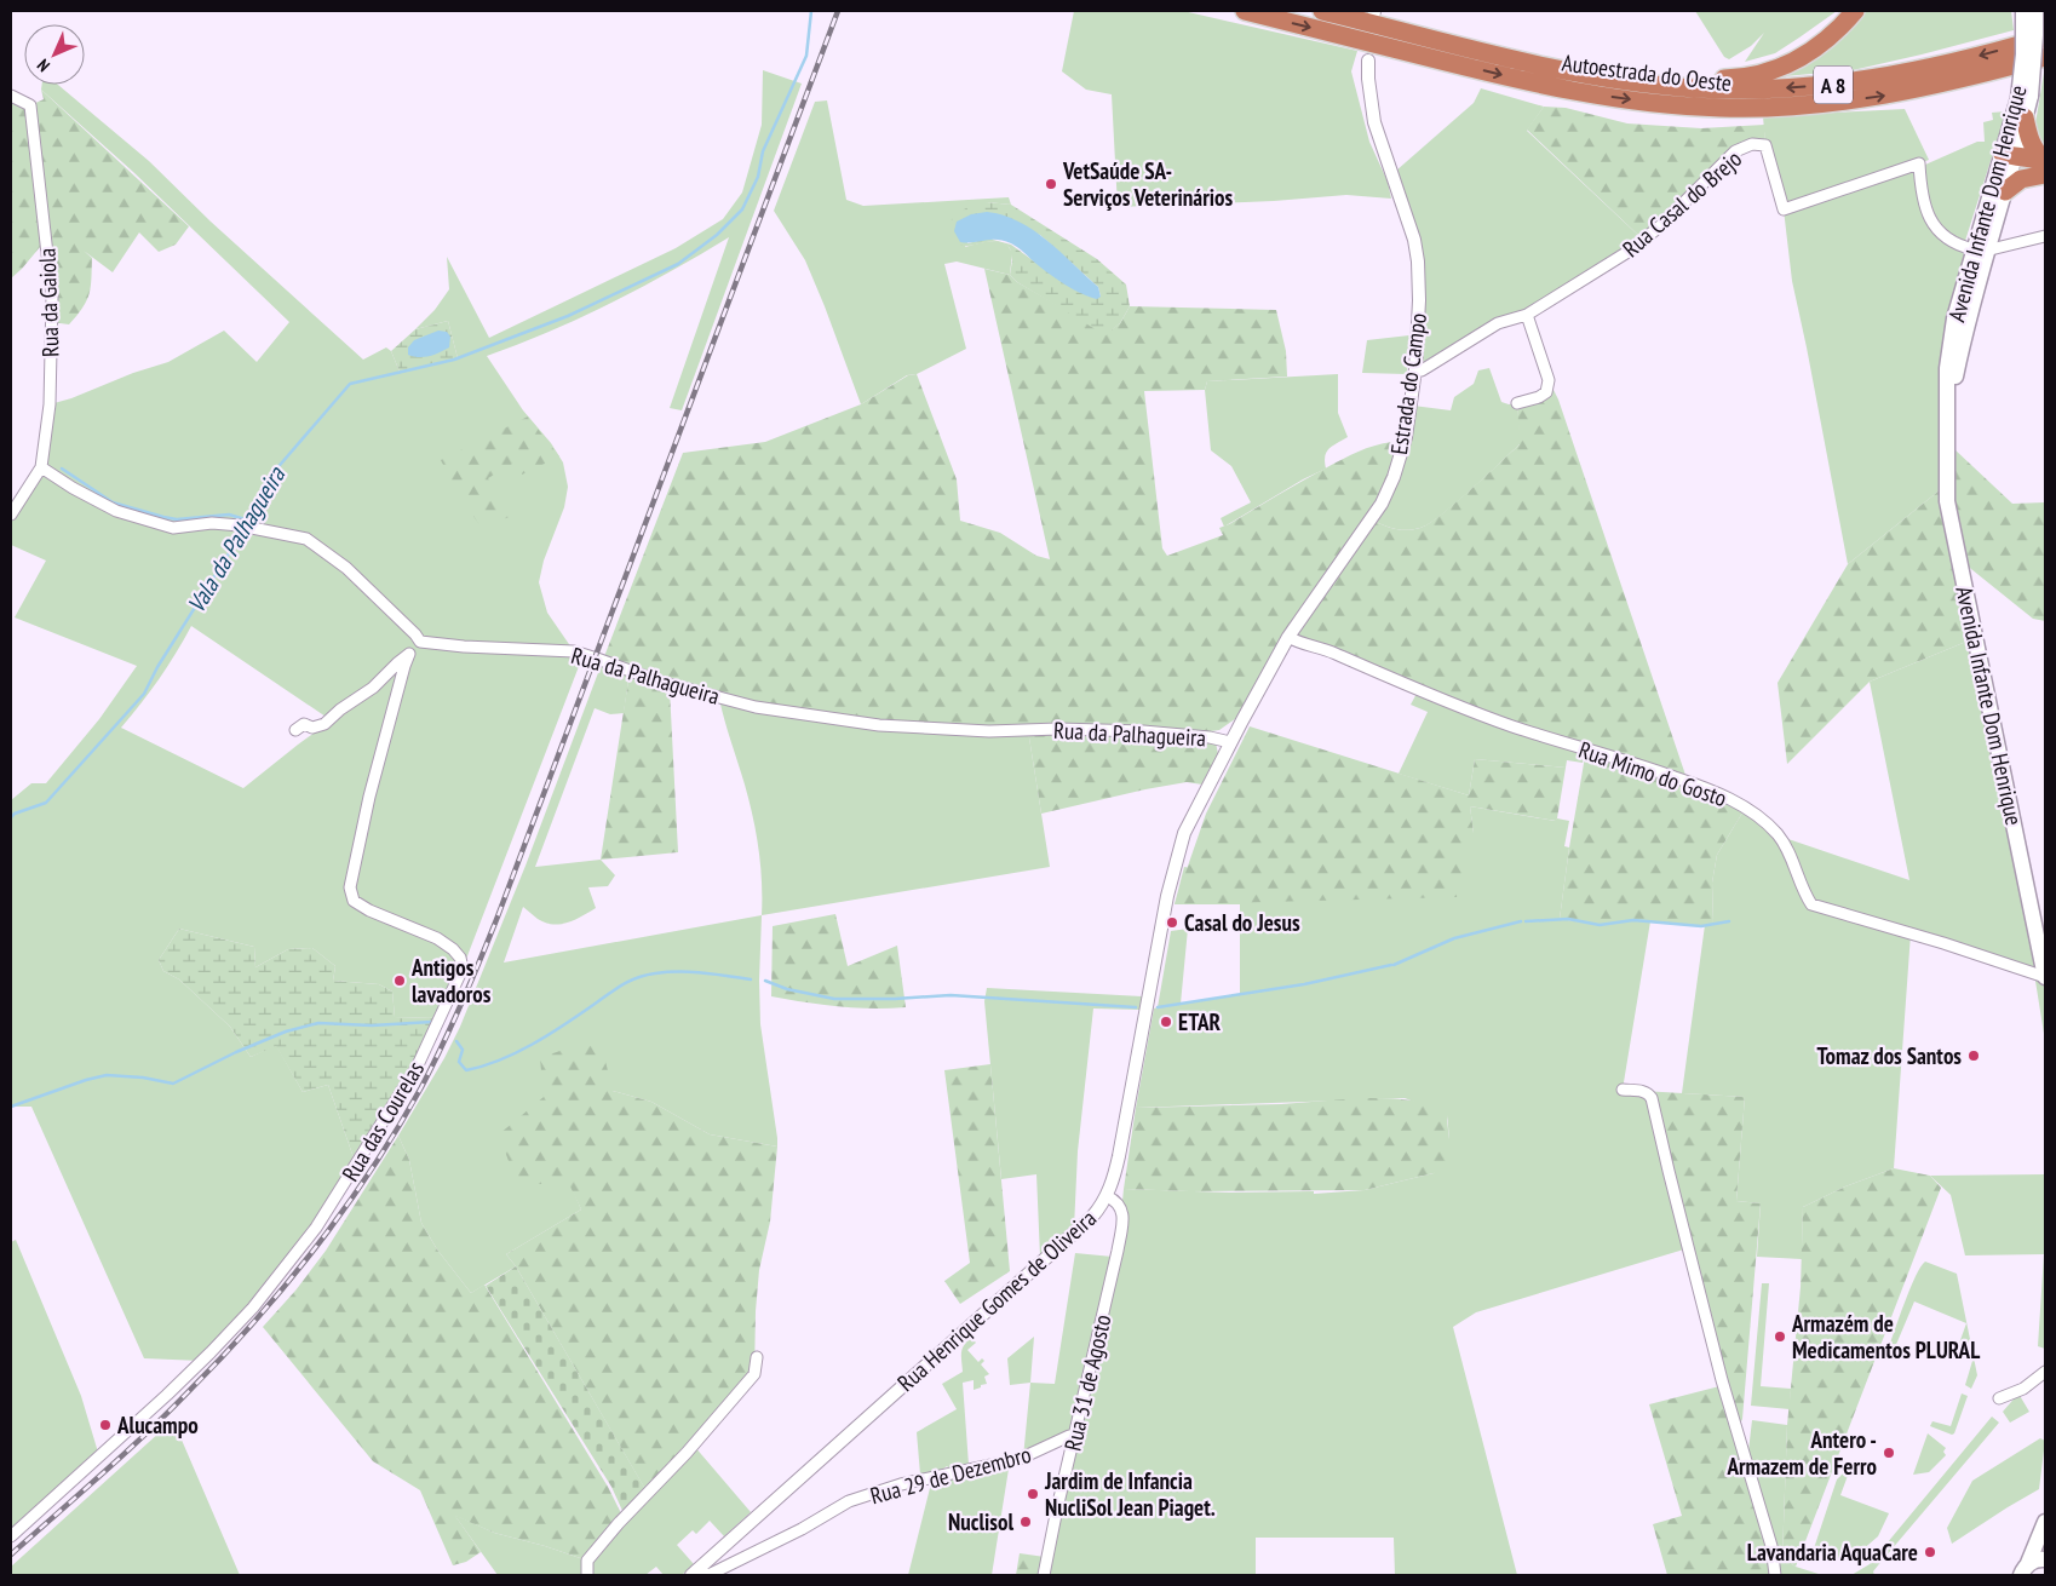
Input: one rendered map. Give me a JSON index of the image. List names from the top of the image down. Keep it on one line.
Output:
{"streets":{"highway":["Autoestrada do Oeste","A 8"],"main road":["Avenida Infante Dom Henrique"],"street":["Rua Casal do Brejo","Rua da Gaiola","Estrada do Campo","Rua da Palhagueira","Rua Mimo do Gosto","Rua das Courelas","Rua Henrique Gomes de Oliveira","Rua 31 de Agosto","Rua 29 de Dezembro"]},"crossings":[["Rua Casal do Brejo","Avenida Infante Dom Henrique"],["Rua Casal do Brejo","Estrada do Campo"],["Avenida Infante Dom Henrique","Rua Mimo do Gosto"],["Estrada do Campo","Rua Mimo do Gosto"],["Estrada do Campo","Rua Henrique Gomes de Oliveira"],["Rua da Palhagueira","Rua Henrique Gomes de Oliveira"],["Rua Henrique Gomes de Oliveira","Rua 31 de Agosto"],["Rua Henrique Gomes de Oliveira","Rua 29 de Dezembro"],["Rua 31 de Agosto","Rua 29 de Dezembro"]],"water":["Vala da Palhagueira"],"places":["VetSaúde SA- Serviços Veterinários","Casal do Jesus","Antigos lavadoros","ETAR","Tomaz dos Santos","Armazém de Medicamentos PLURAL","Alucampo","Antero - Armazem de Ferro","Jardim de Infancia NucliSol Jean Piaget.","Nuclisol","Lavandaria AquaCare"],"north":"bottom left"}
